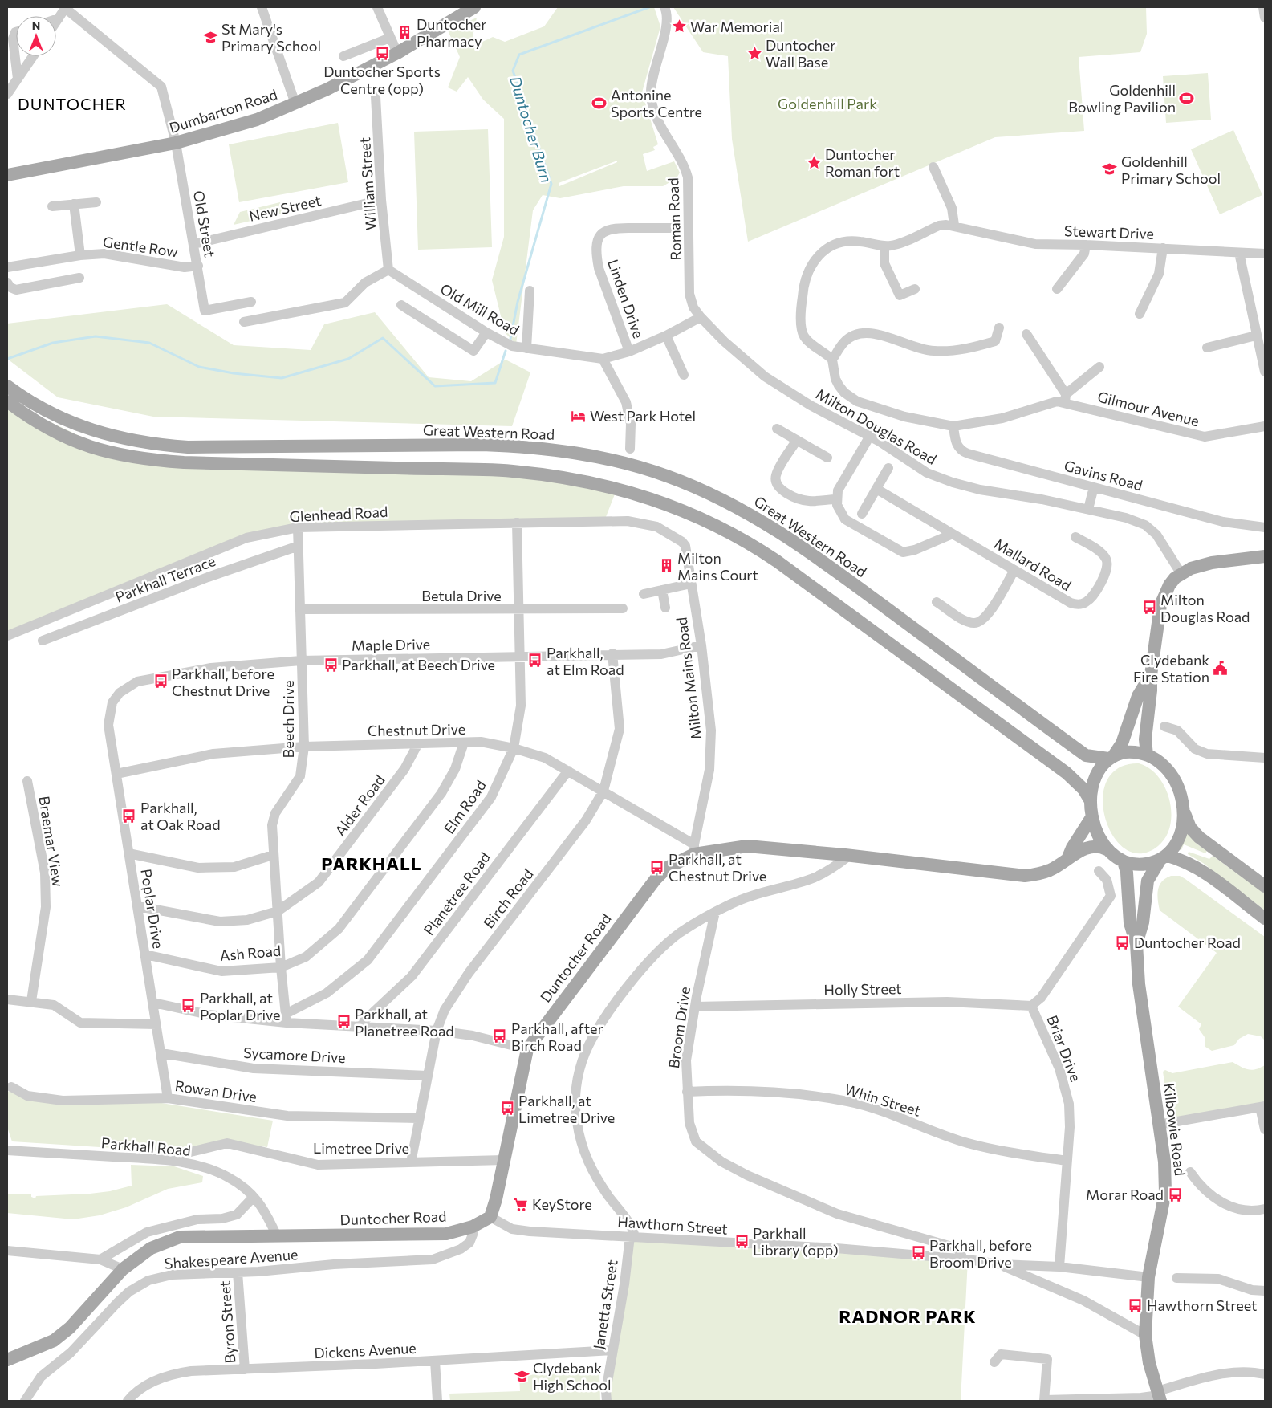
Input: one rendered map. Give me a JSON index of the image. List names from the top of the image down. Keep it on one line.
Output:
{"streets":{"main road":["Dumbarton Road","Great Western Road","Duntocher Road","Kilbowie Road"],"street":["William Street","New Street","Roman Road","Old Street","Stewart Drive","Gentle Row","Linden Drive","Old Mill Road","Gilmour Avenue","Milton Douglas Road","Gavins Road","Glenhead Road","Mallard Road","Parkhall Terrace","Betula Drive","Maple Drive","Milton Mains Road","Beech Drive","Chestnut Drive","Alder Road","Elm Road","Braemar View","Planetree Road","Birch Road","Poplar Drive","Ash Road","Holly Street","Broom Drive","Briar Drive","Sycamore Drive","Rowan Drive","Whin Street","Parkhall Road","Limetree Drive","Hawthorn Street","Shakespeare Avenue","Janetta Street","Byron Street","Dickens Avenue"]},"crossings":[["Dumbarton Road","Old Street"],["William Street","New Street"],["William Street","Old Mill Road"],["New Street","Old Street"],["Roman Road","Old Mill Road"],["Roman Road","Milton Douglas Road"],["Old Street","Gentle Row"],["Stewart Drive","Gilmour Avenue"],["Linden Drive","Old Mill Road"],["Old Mill Road","Milton Douglas Road"],["Gilmour Avenue","Gavins Road"],["Great Western Road","Duntocher Road"],["Great Western Road","Kilbowie Road"],["Glenhead Road","Milton Mains Road"],["Glenhead Road","Beech Drive"],["Glenhead Road","Elm Road"],["Parkhall Terrace","Beech Drive"],["Betula Drive","Beech Drive"],["Betula Drive","Elm Road"],["Maple Drive","Milton Mains Road"],["Maple Drive","Beech Drive"],["Maple Drive","Elm Road"],["Maple Drive","Birch Road"],["Maple Drive","Poplar Drive"],["Milton Mains Road","Chestnut Drive"],["Milton Mains Road","Duntocher Road"],["Beech Drive","Chestnut Drive"],["Beech Drive","Alder Road"],["Beech Drive","Elm Road"],["Beech Drive","Ash Road"],["Chestnut Drive","Alder Road"],["Chestnut Drive","Elm Road"],["Chestnut Drive","Planetree Road"],["Chestnut Drive","Birch Road"],["Chestnut Drive","Poplar Drive"],["Chestnut Drive","Ash Road"],["Chestnut Drive","Duntocher Road"],["Alder Road","Poplar Drive"],["Birch Road","Sycamore Drive"],["Birch Road","Rowan Drive"],["Birch Road","Limetree Drive"],["Poplar Drive","Ash Road"],["Poplar Drive","Sycamore Drive"],["Poplar Drive","Rowan Drive"],["Duntocher Road","Kilbowie Road"],["Duntocher Road","Parkhall Road"],["Duntocher Road","Limetree Drive"],["Duntocher Road","Hawthorn Street"],["Duntocher Road","Shakespeare Avenue"],["Holly Street","Broom Drive"],["Holly Street","Briar Drive"],["Broom Drive","Whin Street"],["Broom Drive","Hawthorn Street"],["Briar Drive","Whin Street"],["Briar Drive","Hawthorn Street"],["Kilbowie Road","Hawthorn Street"],["Parkhall Road","Limetree Drive"],["Hawthorn Street","Janetta Street"],["Shakespeare Avenue","Byron Street"],["Janetta Street","Dickens Avenue"],["Byron Street","Dickens Avenue"]],"districts":["DUNTOCHER","PARKHALL","RADNOR PARK"],"water":["Duntocher Burn"],"parks":["Goldenhill Park"],"places":{"place":["War Memorial","Duntocher Wall Base","Duntocher Roman fort"],"building":["Duntocher Pharmacy","Milton Mains Court"],"school or university":["St Mary's Primary School","Goldenhill Primary School","Clydebank High School"],"bus stop":["Duntocher Sports Centre (opp)","Milton Douglas Road","Parkhall, at Elm Road","Parkhall, at Beech Drive","Parkhall, before Chestnut Drive","Parkhall, at Oak Road","Parkhall, at Chestnut Drive","Duntocher Road","Parkhall, at Poplar Drive","Parkhall, at Planetree Road","Parkhall, after Birch Road","Parkhall, at Limetree Drive","Morar Road","Parkhall Library (opp)","Parkhall, before Broom Drive","Hawthorn Street"],"sports":["Goldenhill Bowling Pavilion","Antonine Sports Centre"],"hotel":["West Park Hotel"],"public building":["Clydebank Fire Station"],"supermarket":["KeyStore"]},"north":"top"}
